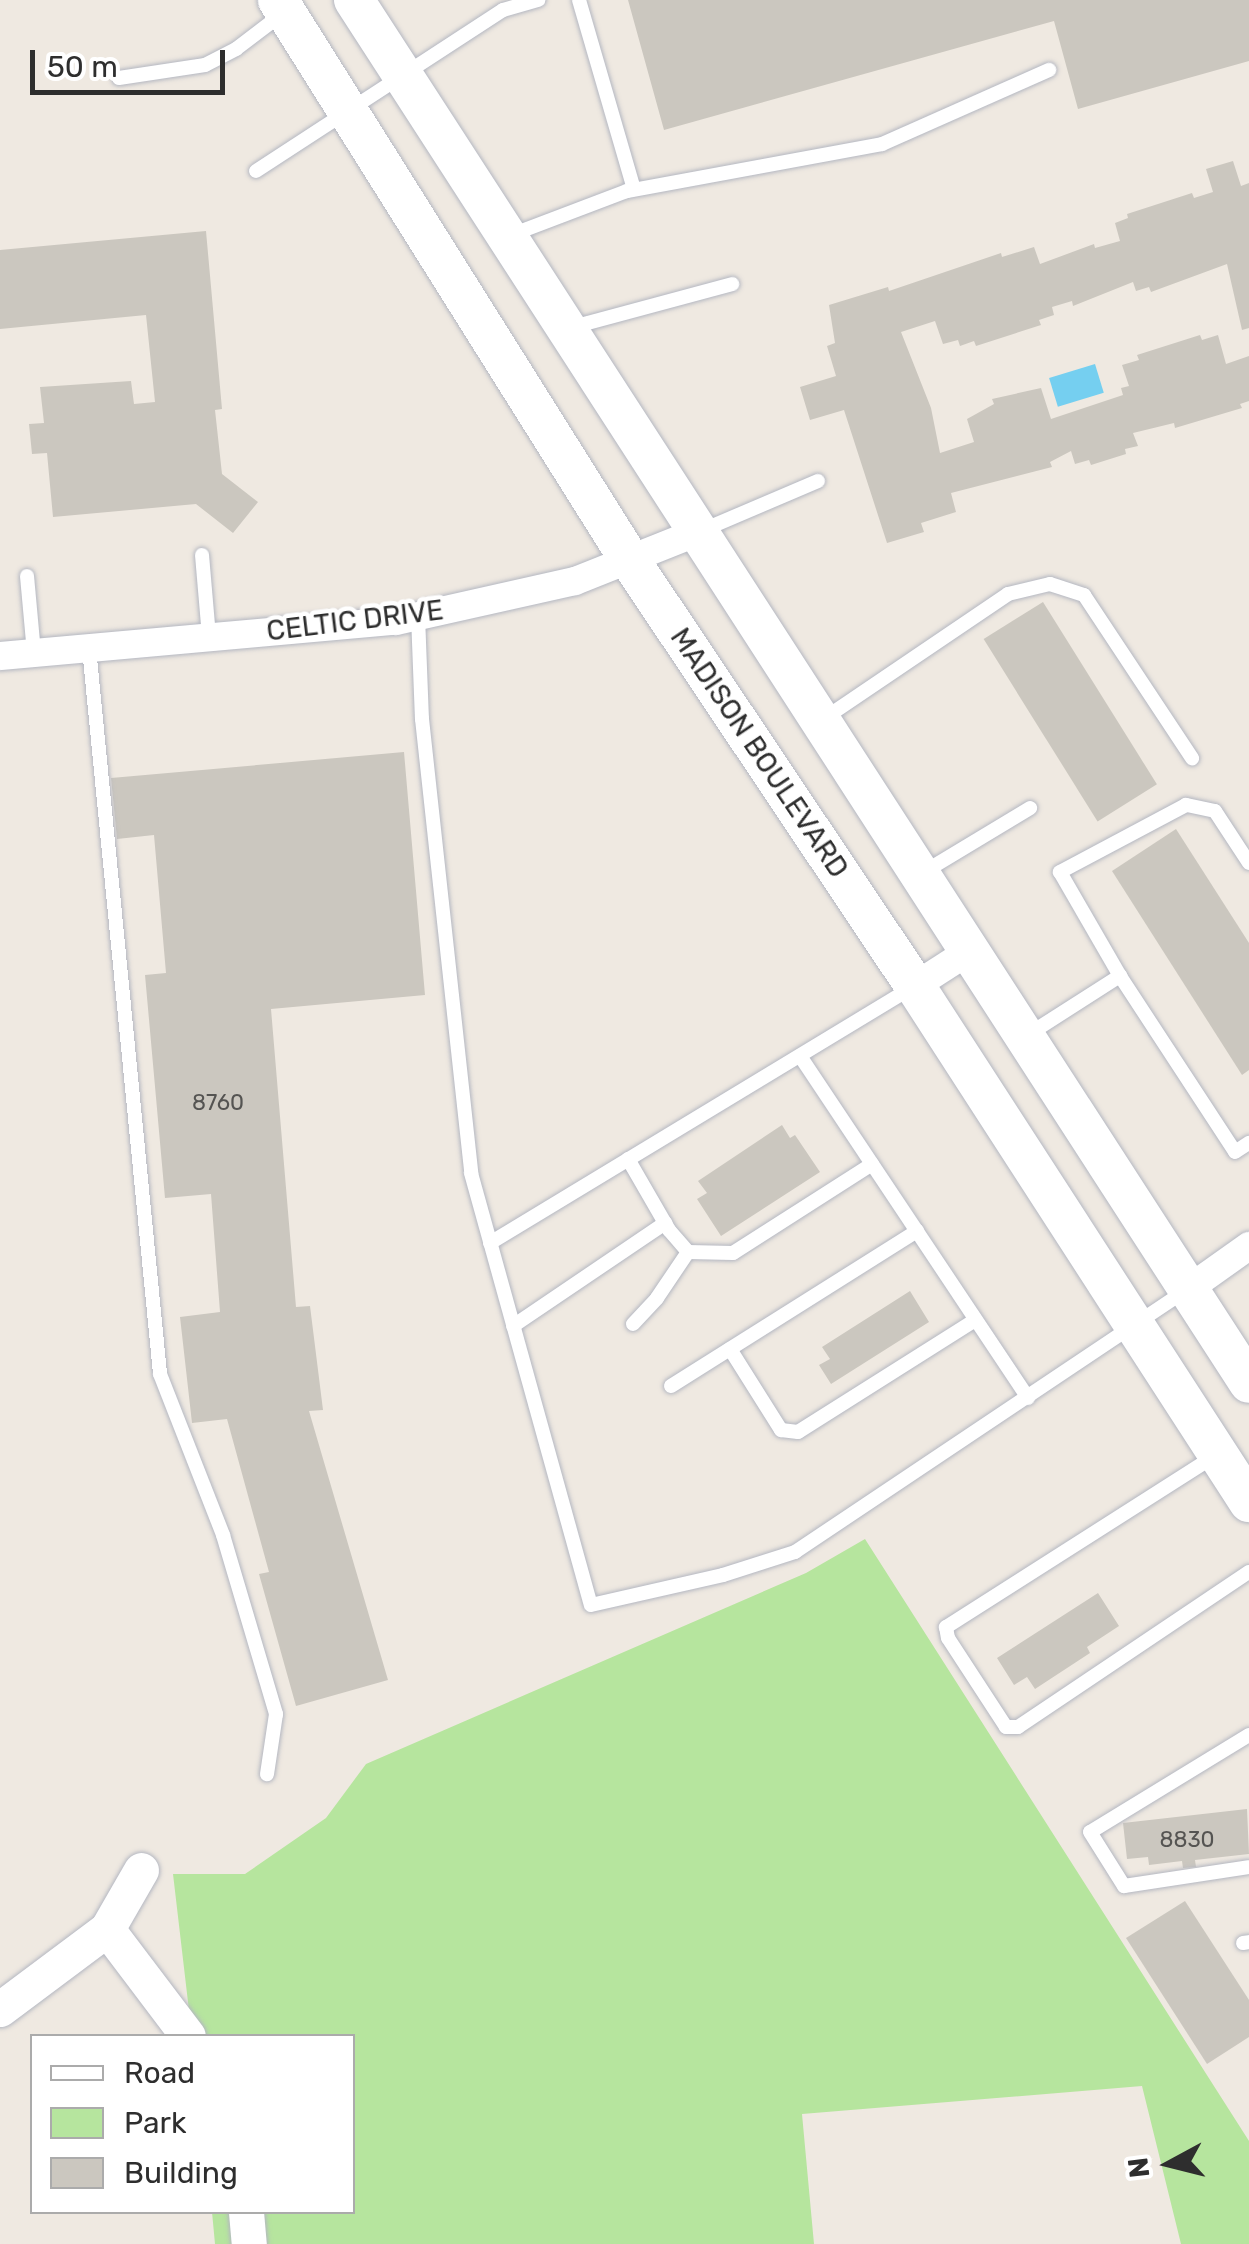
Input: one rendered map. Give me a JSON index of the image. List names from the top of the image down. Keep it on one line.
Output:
{"streets":{"main road":["MADISON BOULEVARD"],"street":["CELTIC DRIVE"]},"crossings":[["CELTIC DRIVE","MADISON BOULEVARD"]],"house_numbers":["8760","8830"],"legend":["Road","Park","Building"],"scale_bar":"50 m","north":"left"}
